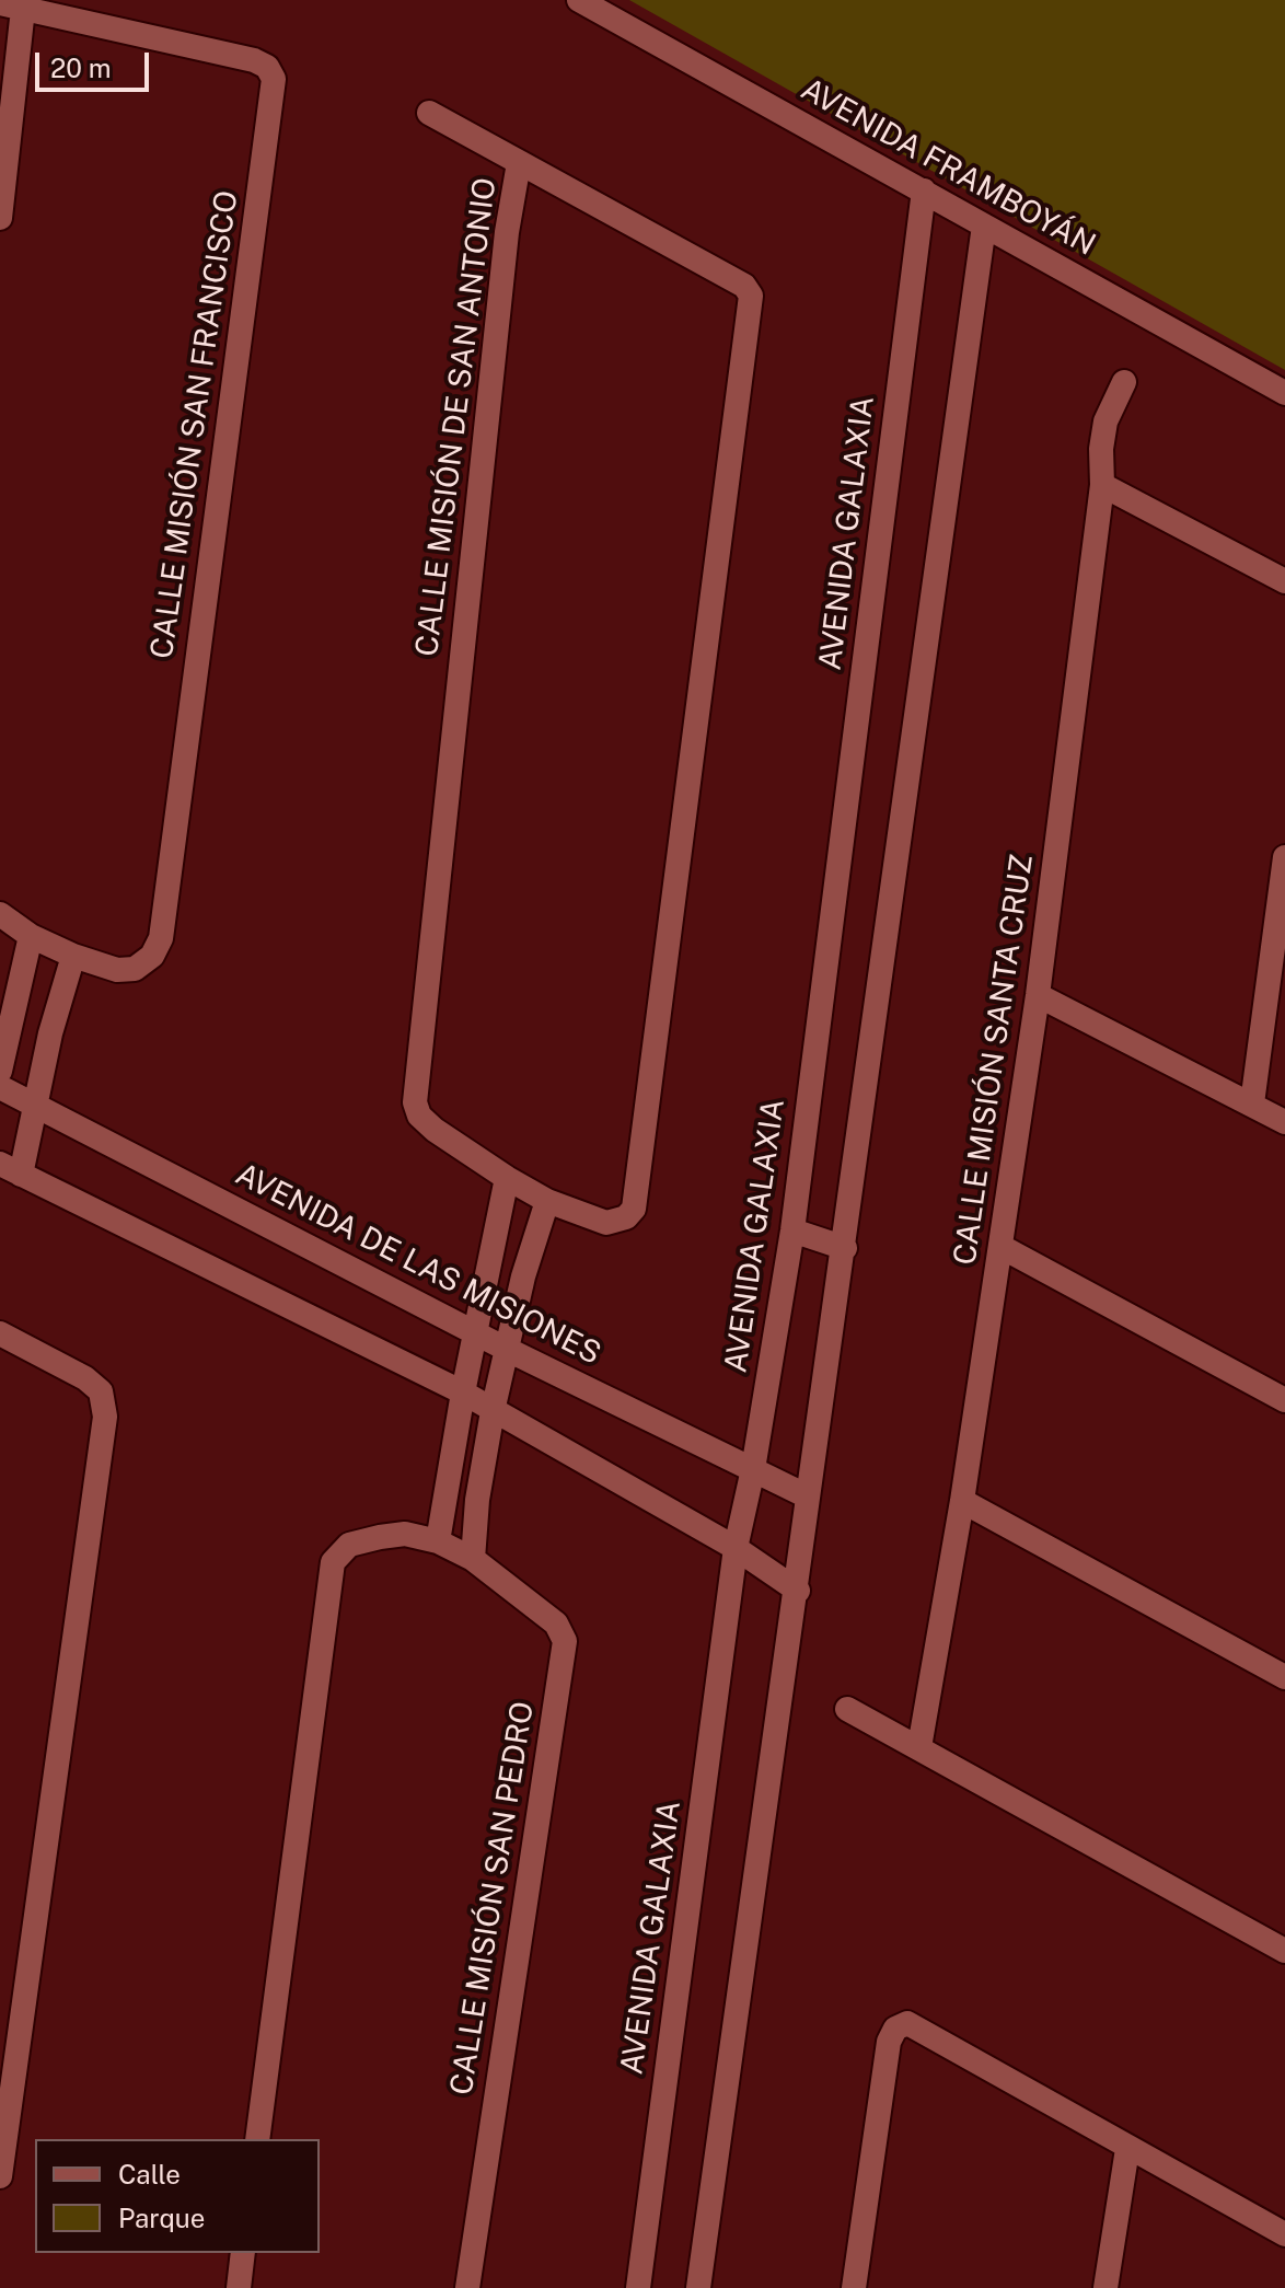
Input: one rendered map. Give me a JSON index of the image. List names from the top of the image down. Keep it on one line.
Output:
{"streets":{"street":["AVENIDA FRAMBOYÁN","CALLE MISIÓN DE SAN ANTONIO","CALLE MISIÓN SAN FRANCISCO","AVENIDA GALAXIA","CALLE MISIÓN SANTA CRUZ","AVENIDA DE LAS MISIONES","CALLE MISIÓN SAN PEDRO"]},"crossings":[["AVENIDA FRAMBOYÁN","AVENIDA GALAXIA"],["AVENIDA GALAXIA","AVENIDA DE LAS MISIONES"]],"legend":["Calle","Parque"],"scale_bar":"20 m"}
